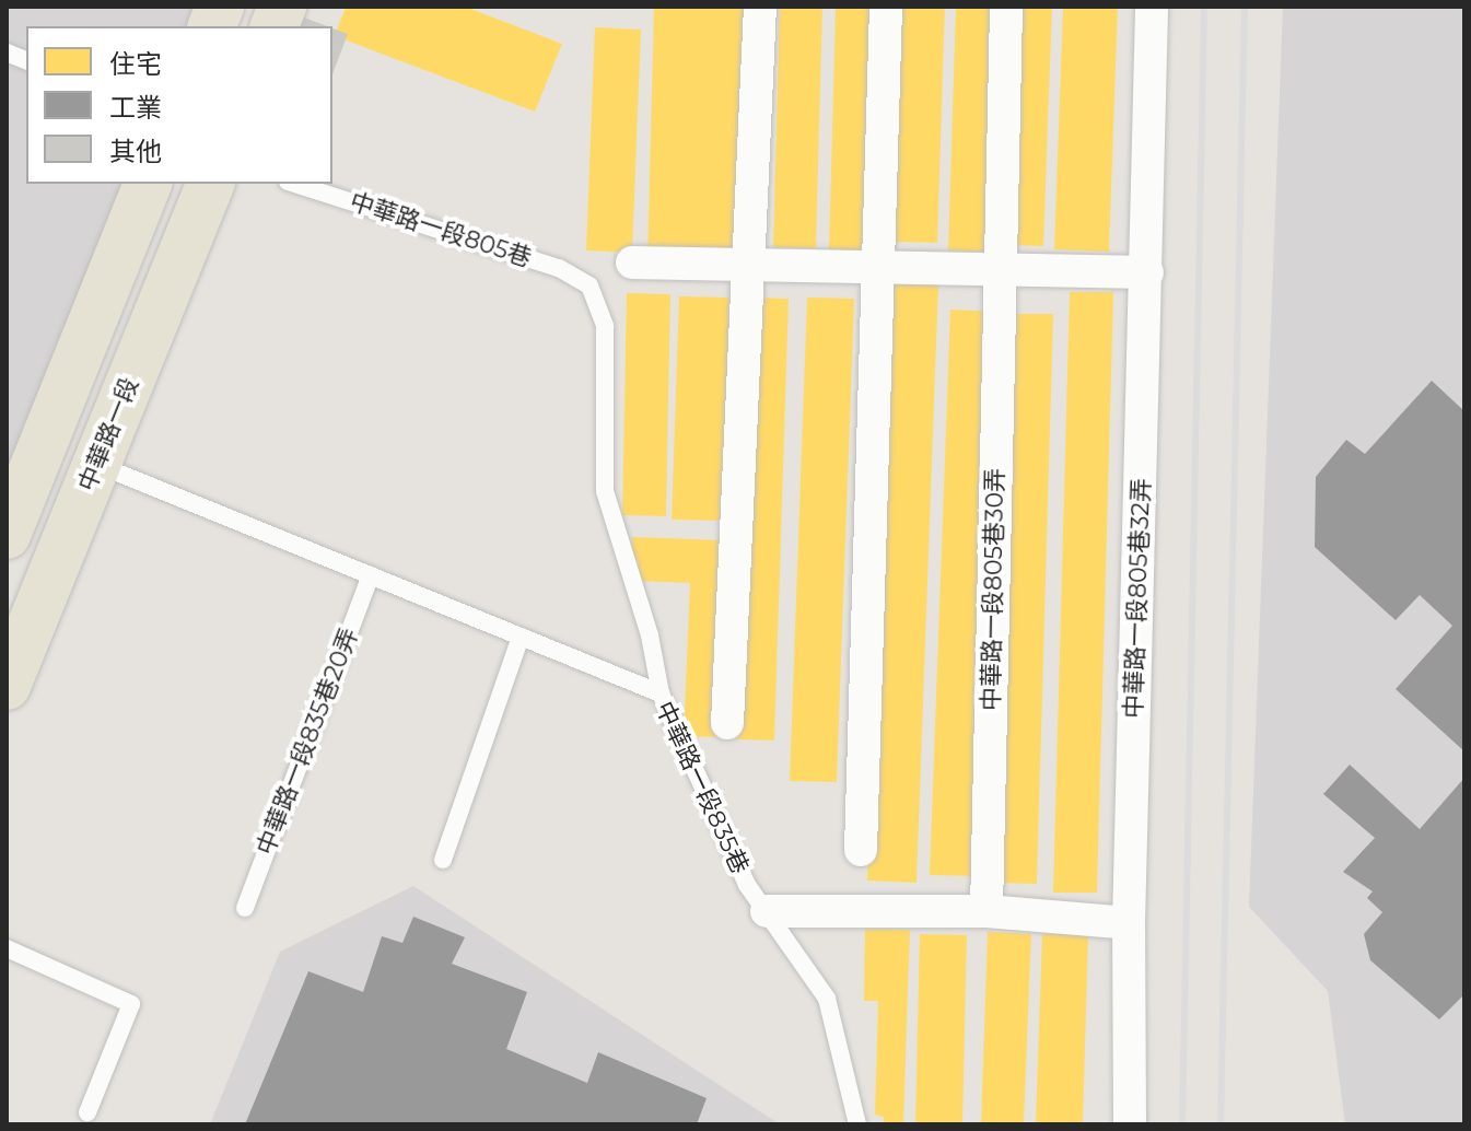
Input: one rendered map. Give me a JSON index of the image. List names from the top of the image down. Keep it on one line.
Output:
{"streets":{"main road":["中華路一段"],"street":["中華路一段805巷30弄","中華路一段805巷32弄"],"lane":["中華路一段805巷","中華路一段835巷20弄","中華路一段835巷"]},"crossings":[["中華路一段805巷","中華路一段835巷"],["中華路一段","中華路一段835巷"],["中華路一段835巷20弄","中華路一段835巷"]],"legend":["住宅","工業","其他"]}
